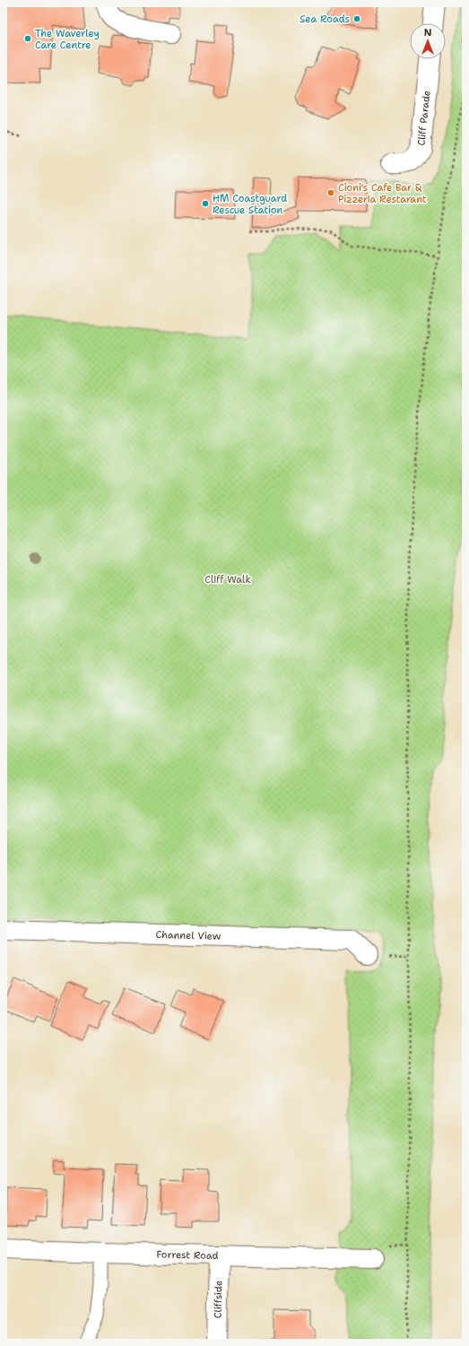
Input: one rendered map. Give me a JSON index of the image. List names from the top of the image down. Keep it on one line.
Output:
{"streets":{"street":["Cliff Parade","Channel View","Forrest Road","Cliffside"]},"crossings":[["Forrest Road","Cliffside"]],"parks":["Cliff Walk"],"places":["Sea Roads","The Waverley Care Centre","Cioni's Cafe Bar & Pizzeria Restarant","HM Coastguard Rescue Station"],"north":"top"}
